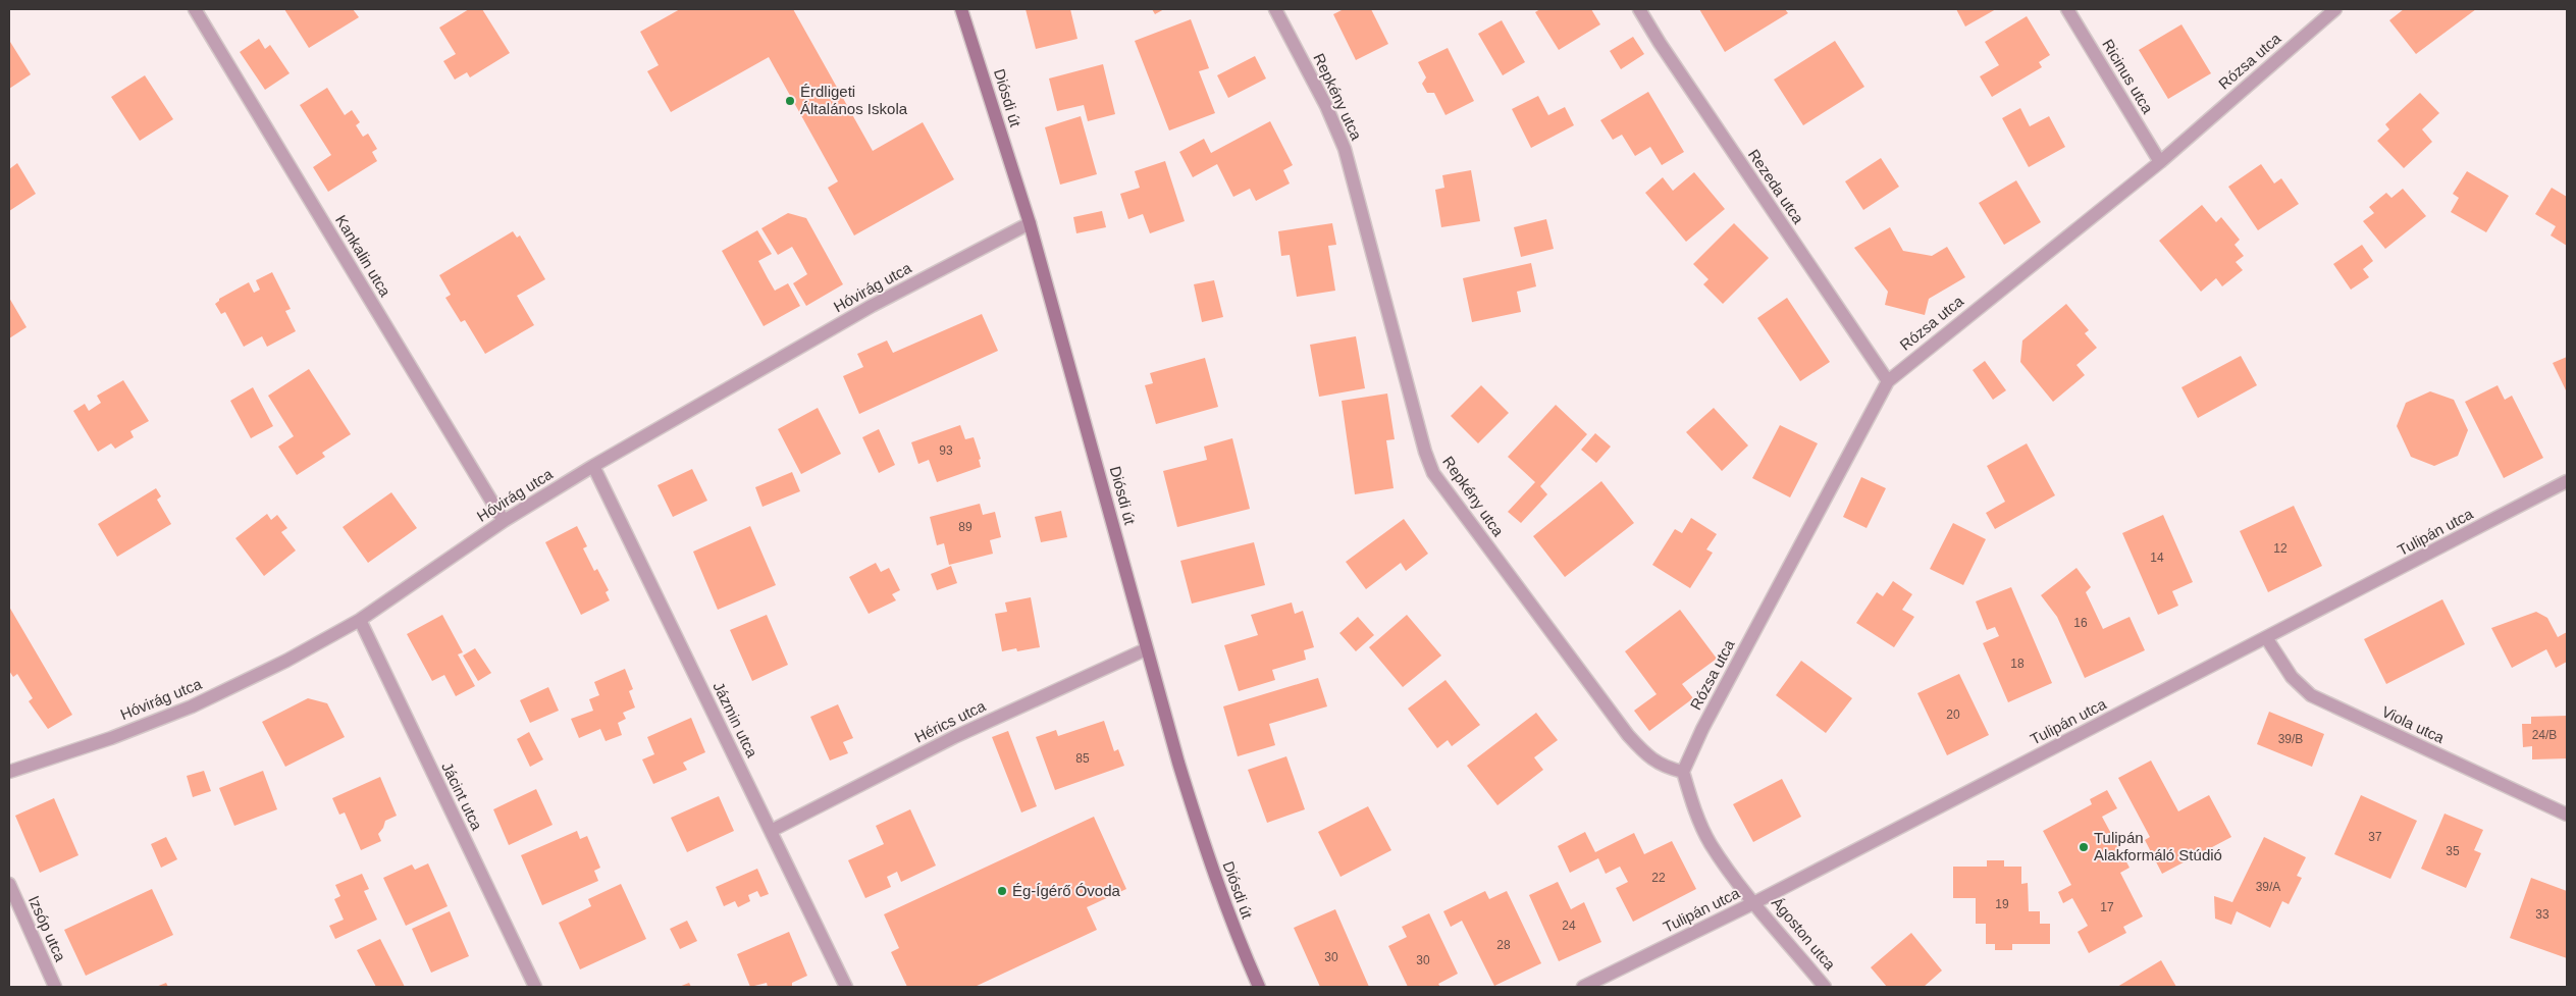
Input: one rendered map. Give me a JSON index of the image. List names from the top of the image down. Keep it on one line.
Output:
{"streets":{"main road":["Diósdi út"],"street":["Rózsa utca","Ricinus utca","Repkény utca","Rezeda utca","Kankalin utca","Hóvirág utca","Tulipán utca","Jázmin utca","Hérics utca","Viola utca","Jácint utca","Izsóp utca","Ágoston utca"]},"crossings":[["Rózsa utca","Ricinus utca"],["Rózsa utca","Repkény utca"],["Rózsa utca","Rezeda utca"],["Diósdi út","Hóvirág utca"],["Diósdi út","Hérics utca"],["Kankalin utca","Hóvirág utca"],["Hóvirág utca","Jázmin utca"],["Hóvirág utca","Jácint utca"],["Tulipán utca","Viola utca"],["Tulipán utca","Ágoston utca"],["Jázmin utca","Hérics utca"]],"places":["Érdligeti Általános Iskola","Tulipán Alakformáló Stúdió","Ég-Ígérő Óvoda"],"house_numbers":["93","89","12","14","16","18","20","24/B","39/B","85","37","35","22","39/A","19","17","33","24","28","30","30"]}
